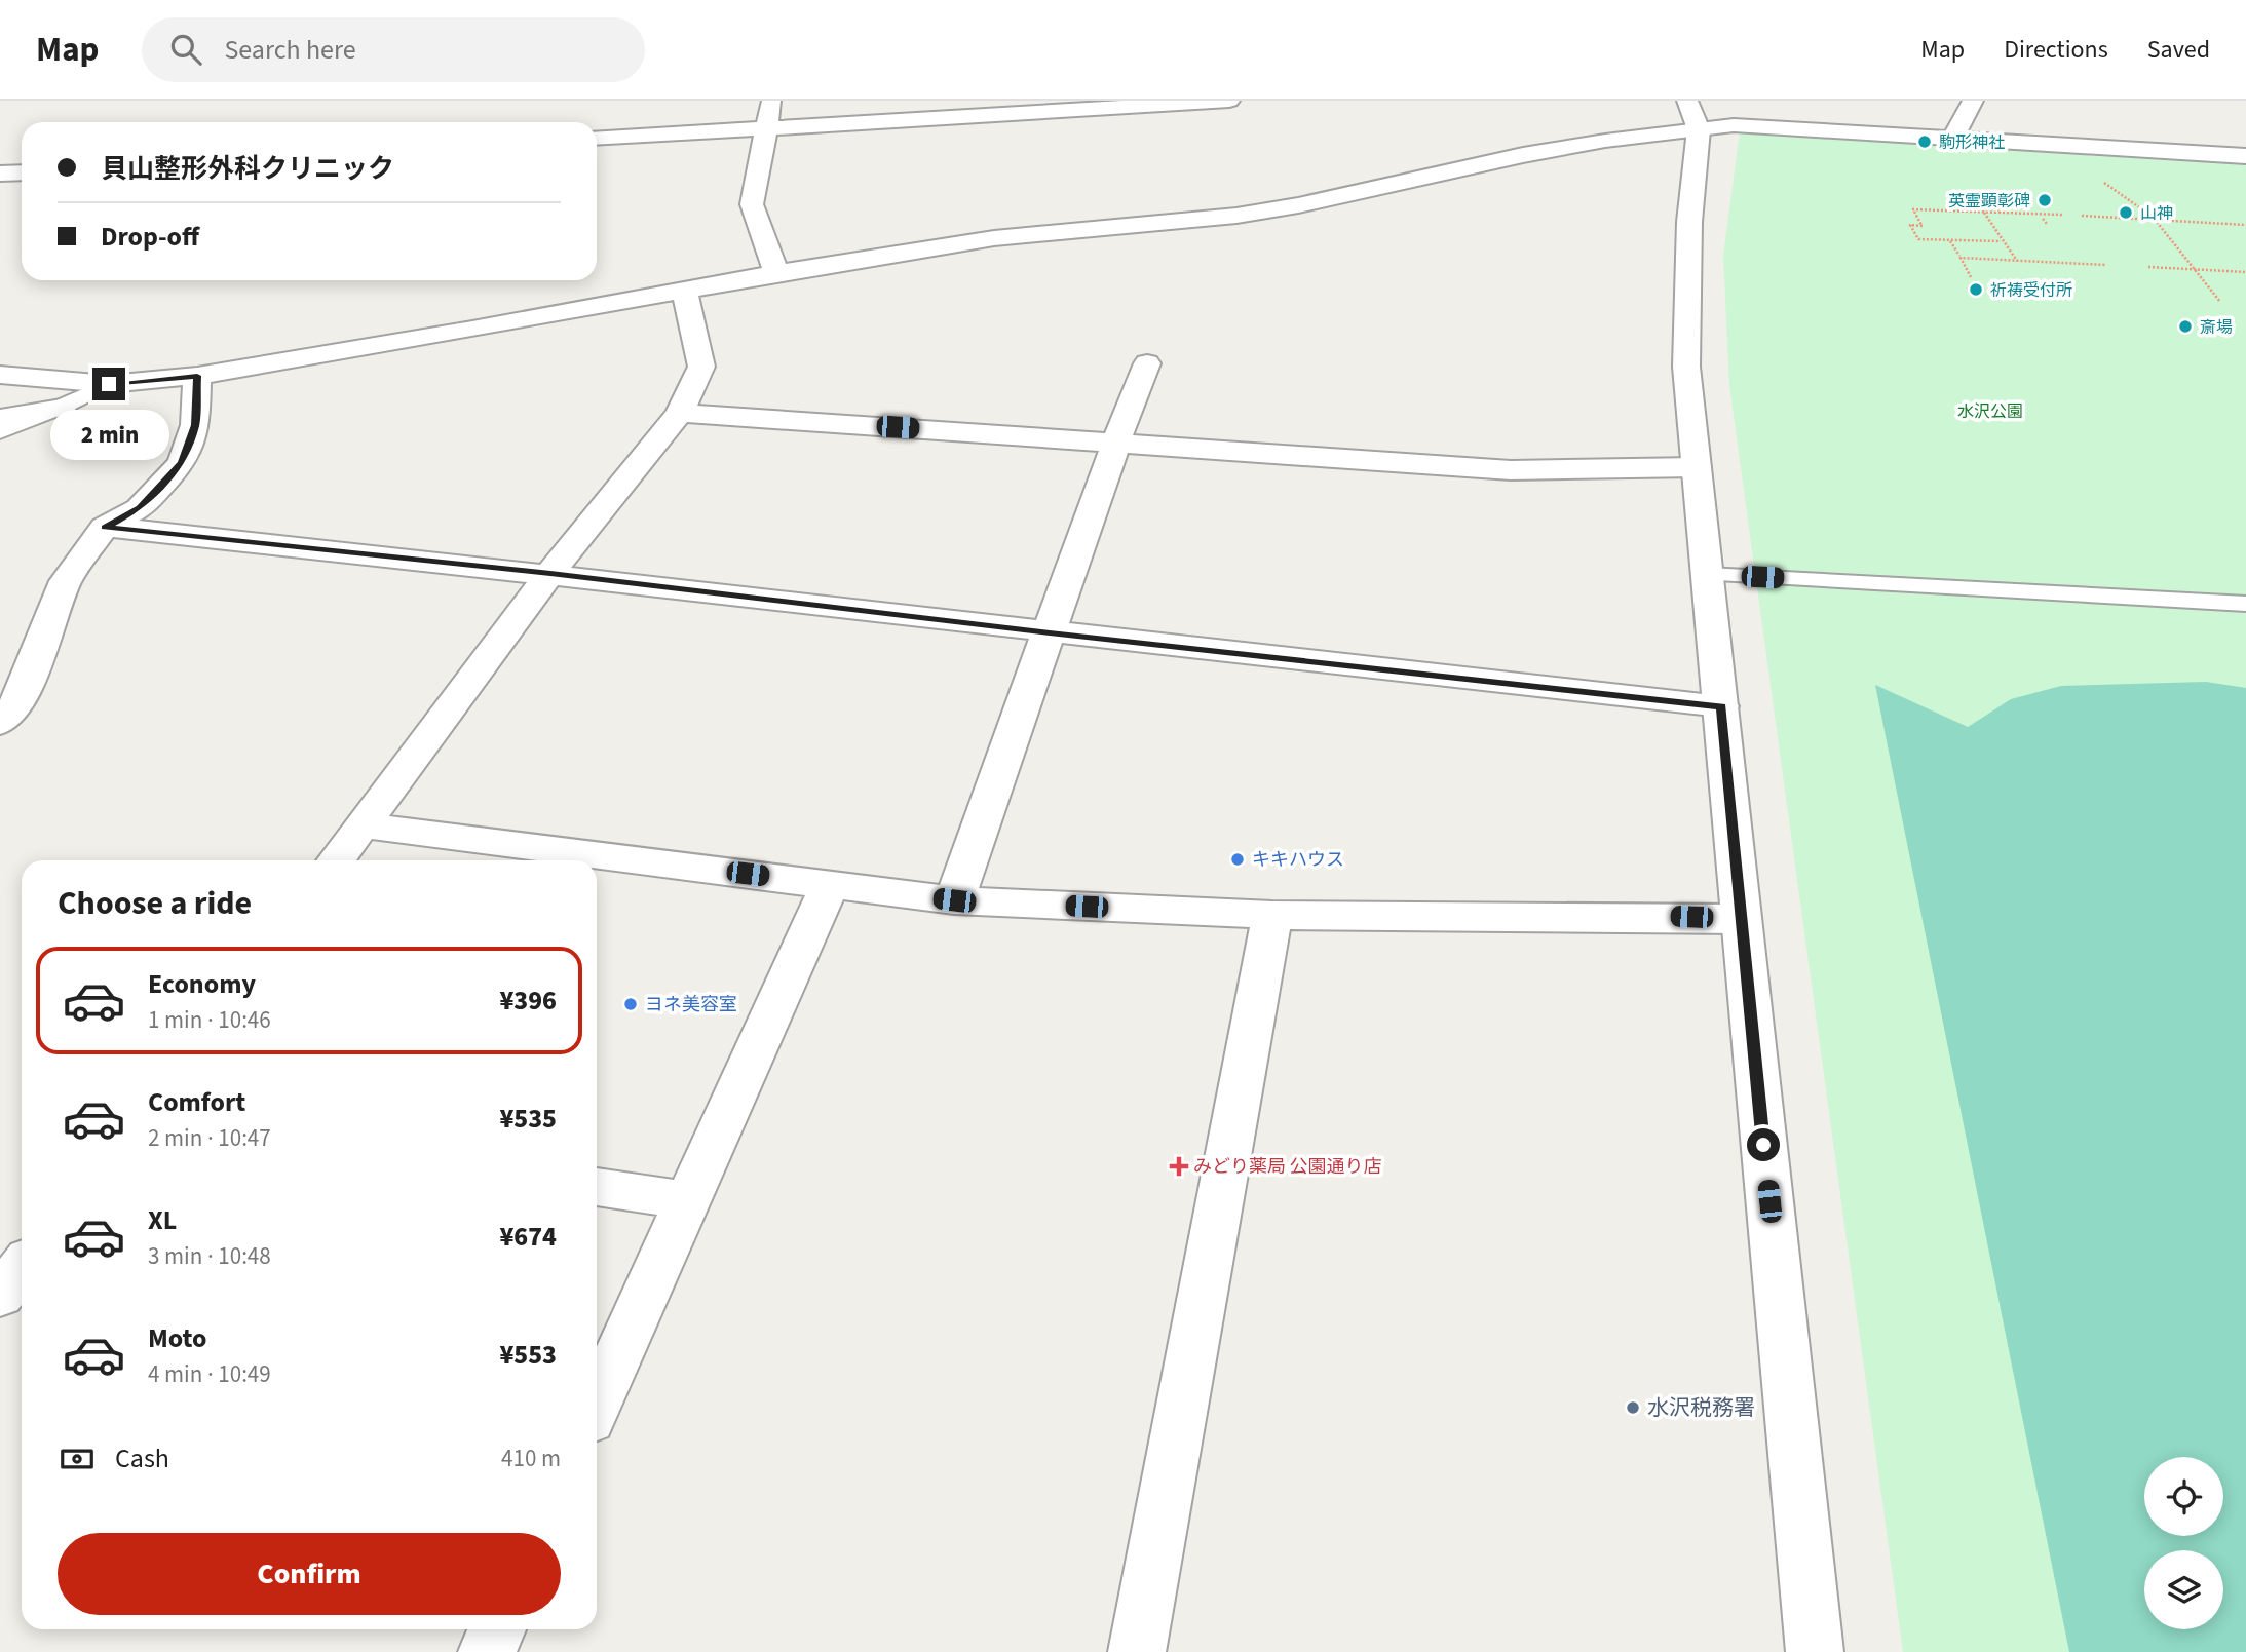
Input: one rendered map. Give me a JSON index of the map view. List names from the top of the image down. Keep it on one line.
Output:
{"parks":["水沢公園"],"places":{"other":["駒形神社","英霊顕彰碑","山神","祈祷受付所","斎場","キキハウス","ヨネ美容室","水沢税務署"],"health":["みどり薬局 公園通り店"]},"page":{"header":"Map","search":"Search here","nav":["Map","Directions","Saved"],"banner":["貝山整形外科クリニック","Drop-off"],"bubble":"2 min","heading":"Choose a ride","list":[{"name":"Economy","note":"1 min · 10:46","value":"¥396"},{"name":"Comfort","note":"2 min · 10:47","value":"¥535"},{"name":"XL","note":"3 min · 10:48","value":"¥674"},{"name":"Moto","note":"4 min · 10:49","value":"¥553"}],"pay":["Cash","410 m"],"buttons":"Confirm"}}
